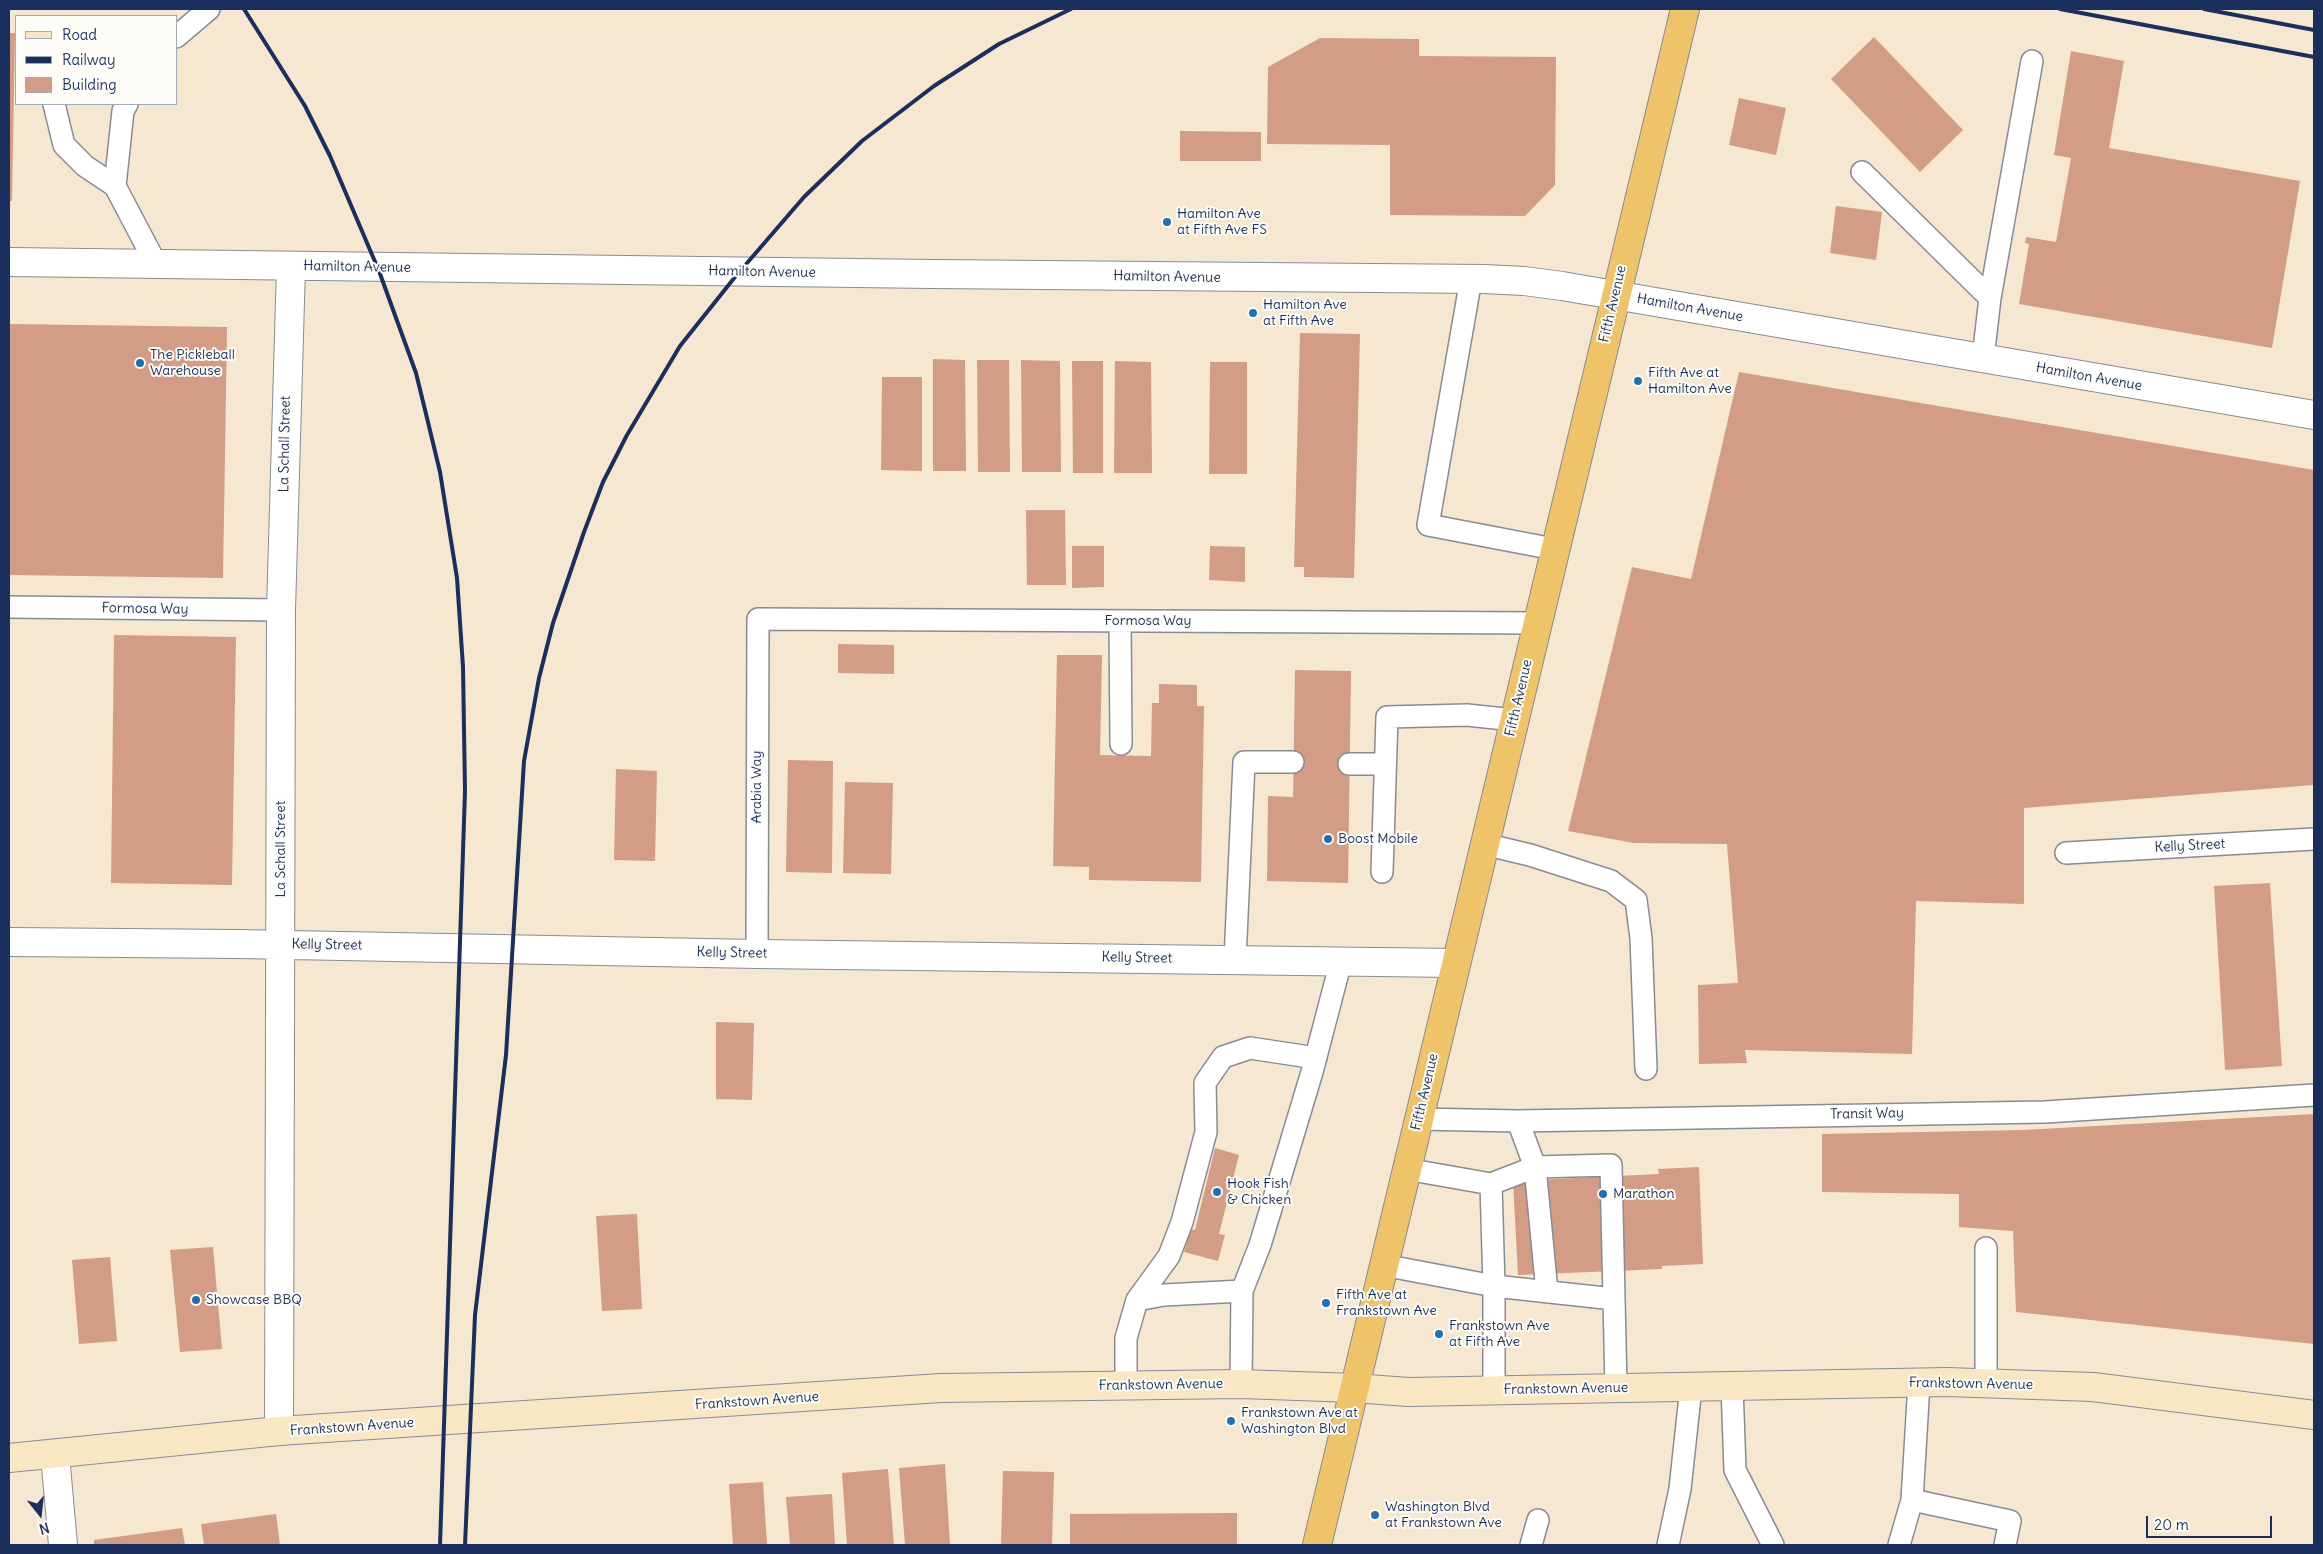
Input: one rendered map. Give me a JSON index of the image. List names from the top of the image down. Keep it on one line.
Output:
{"streets":{"highway":["Fifth Avenue"],"main road":["Frankstown Avenue"],"street":["Hamilton Avenue","La Schall Street","Kelly Street"],"lane":["Formosa Way","Arabia Way","Transit Way"]},"crossings":[["Hamilton Avenue","Fifth Avenue"],["Hamilton Avenue","La Schall Street"],["Fifth Avenue","Formosa Way"],["Fifth Avenue","Kelly Street"],["Fifth Avenue","Transit Way"],["Fifth Avenue","Frankstown Avenue"],["La Schall Street","Formosa Way"],["La Schall Street","Kelly Street"],["La Schall Street","Frankstown Avenue"],["Formosa Way","Arabia Way"],["Arabia Way","Kelly Street"]],"places":["Hamilton Ave at Fifth Ave FS","Hamilton Ave at Fifth Ave","The Pickleball Warehouse","Fifth Ave at Hamilton Ave","Boost Mobile","Hook Fish & Chicken","Marathon","Showcase BBQ","Fifth Ave at Frankstown Ave","Frankstown Ave at Fifth Ave","Frankstown Ave at Washington Blvd","Washington Blvd at Frankstown Ave"],"legend":["Road","Railway","Building"],"scale_bar":"20 m","north":"bottom"}
